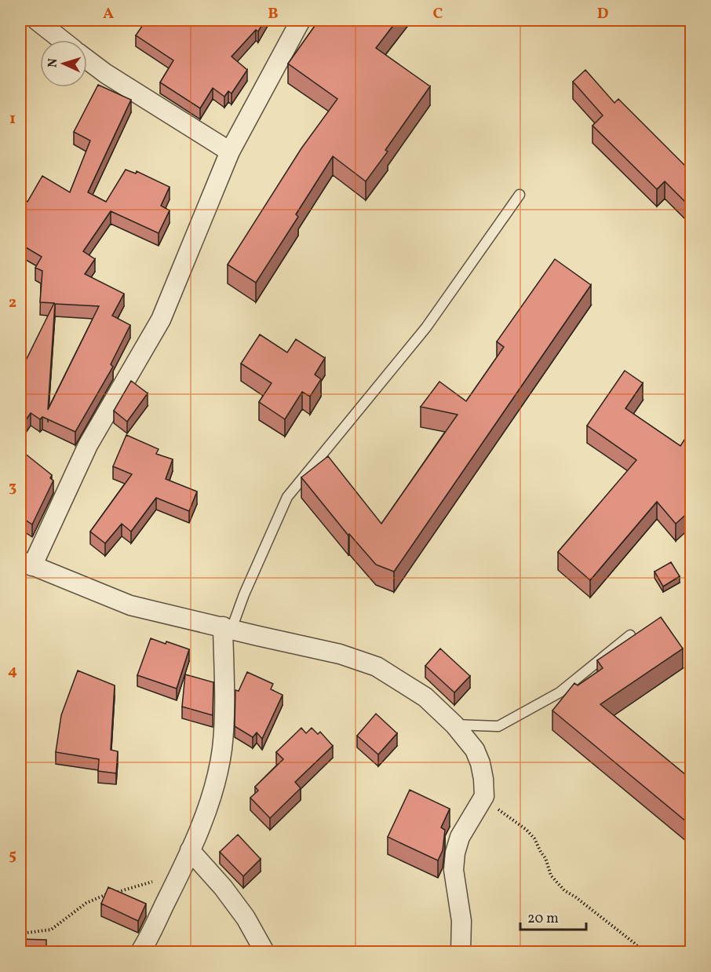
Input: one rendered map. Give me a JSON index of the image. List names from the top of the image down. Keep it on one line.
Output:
{"scale_bar":"20 m","north":"left","grid":{"columns":["A","B","C","D"],"rows":["1","2","3","4","5"]}}
